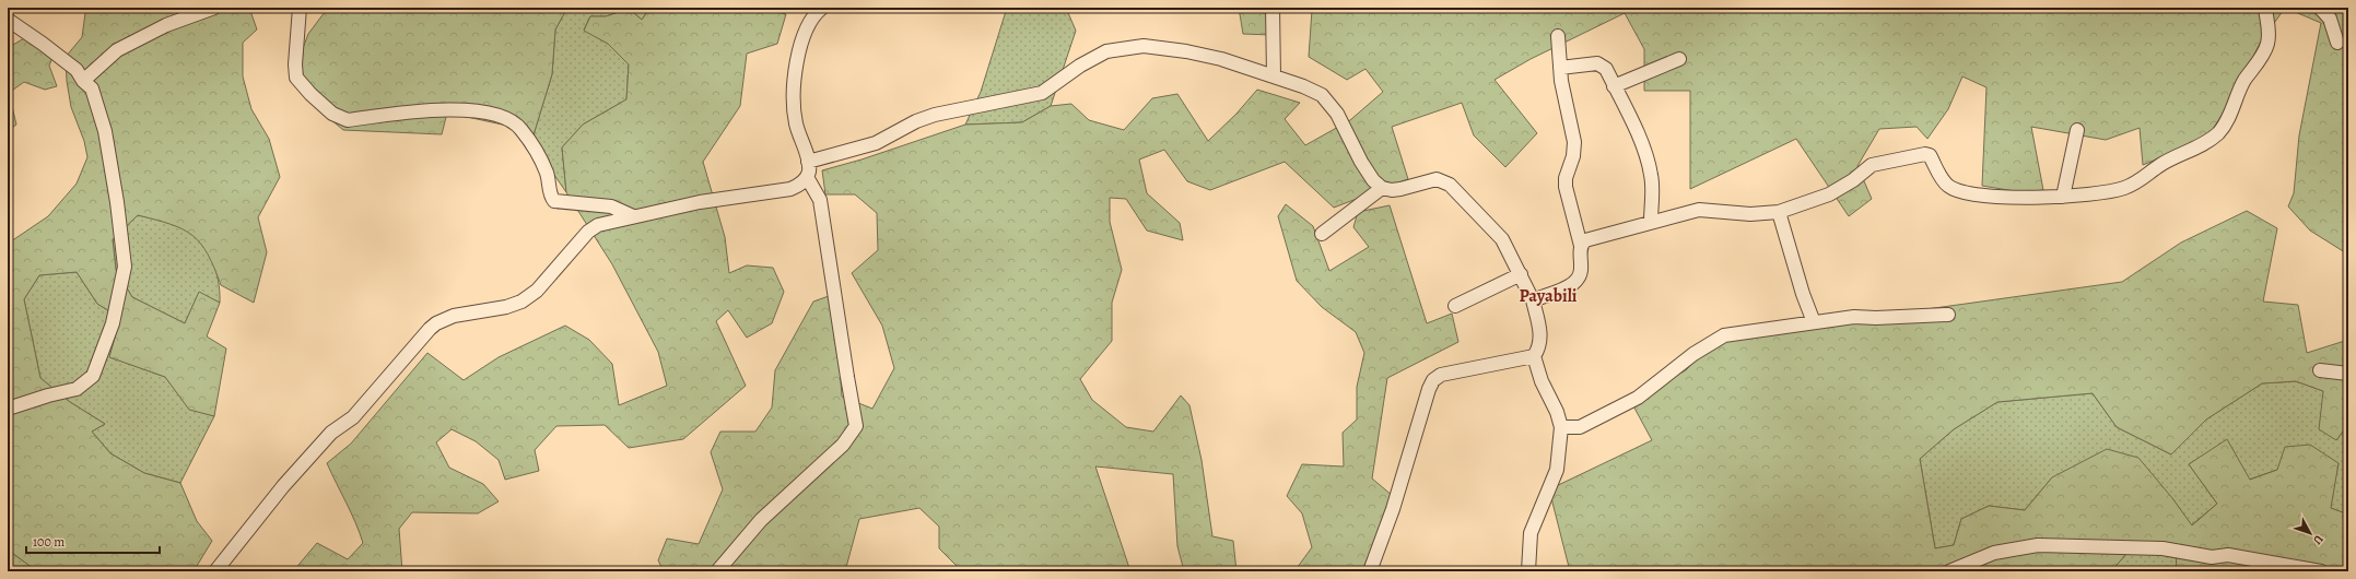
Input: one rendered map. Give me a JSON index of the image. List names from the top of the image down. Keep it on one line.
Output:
{"districts":["Payabili"],"scale_bar":"100 m","north":"bottom right"}
